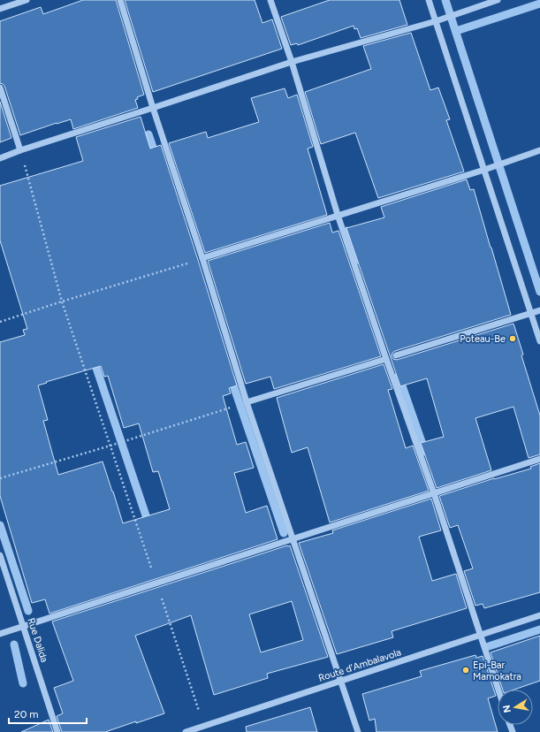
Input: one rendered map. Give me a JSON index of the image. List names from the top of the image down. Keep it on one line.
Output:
{"streets":{"street":["Rue Dalida","Route d'Ambalavola"]},"places":["Poteau-Be","Epi-Bar Mamokatra"],"scale_bar":"20 m","north":"left"}
